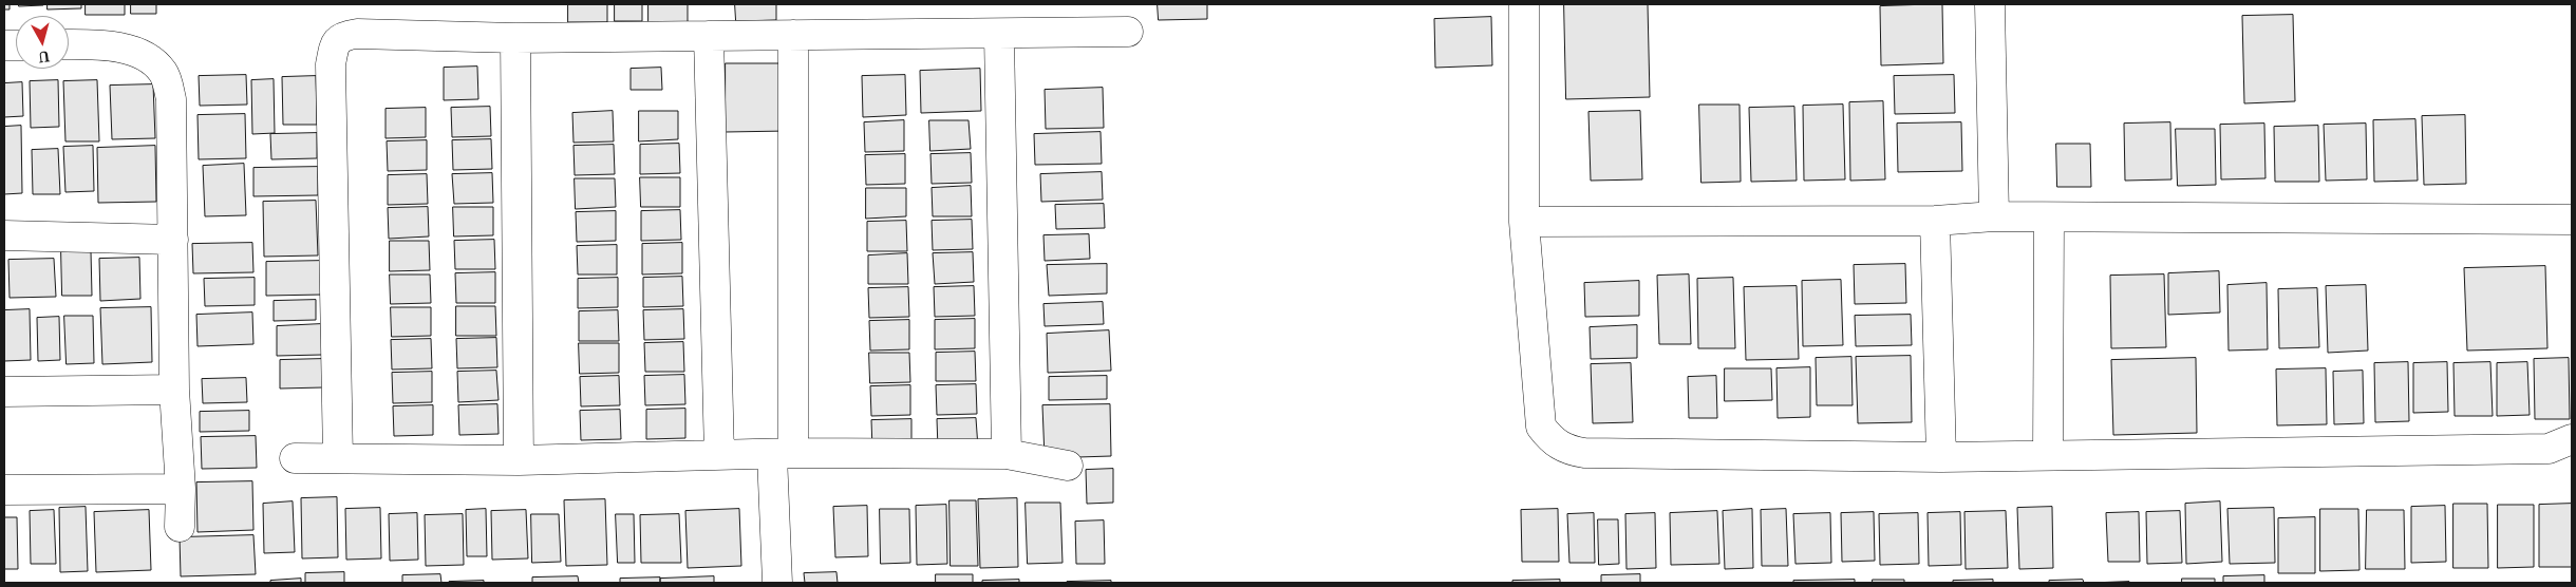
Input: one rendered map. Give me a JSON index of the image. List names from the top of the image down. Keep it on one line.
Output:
{"north":"bottom"}
